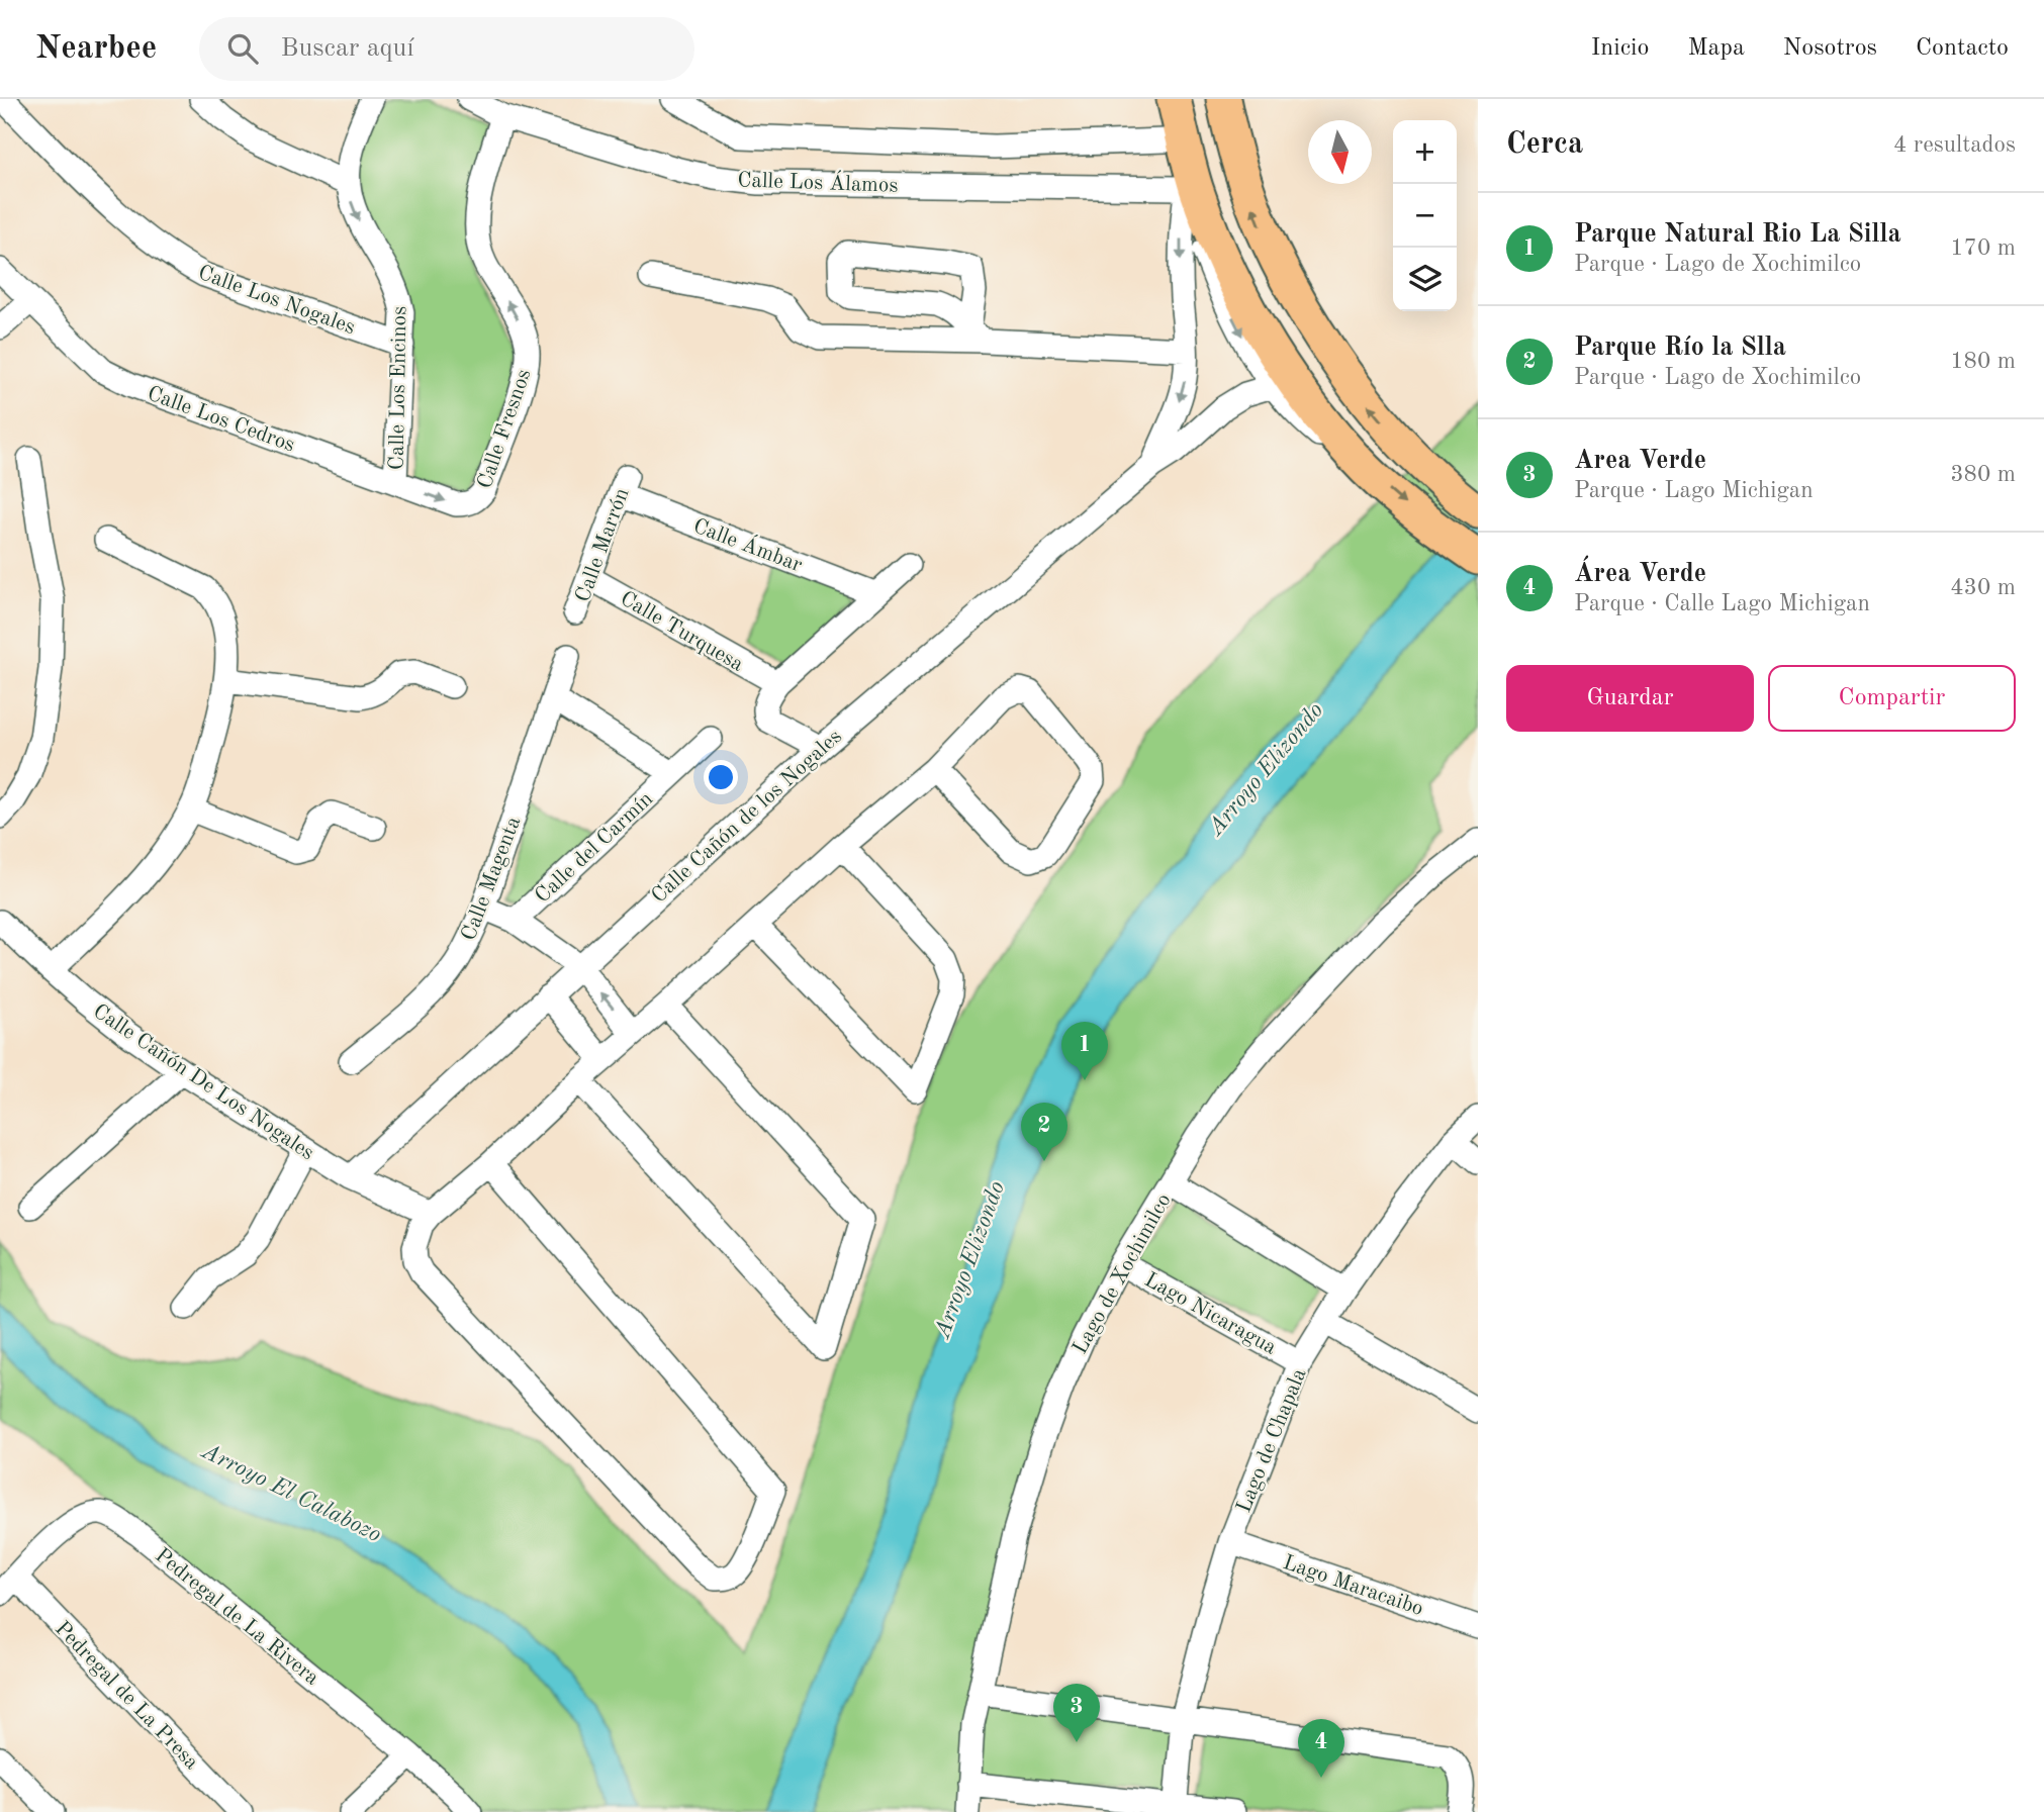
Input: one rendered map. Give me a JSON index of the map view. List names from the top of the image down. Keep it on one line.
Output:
{"streets":{"street":["Calle Los Álamos","Calle Los Nogales","Calle Los Encinos","Calle Los Cedros","Calle Fresnos","Calle Marrón","Calle Ámbar","Calle Turquesa","Calle Cañón de los Nogales","Calle del Carmín","Calle Magenta","Calle Cañón De Los Nogales","Lago de Xochimilco","Lago Nicaragua","Lago de Chapala","Lago Maracaibo","Pedregal de La Rivera","Pedregal de La Presa"]},"crossings":[["Calle Los Álamos","Calle Fresnos"],["Calle Los Álamos","Calle Cañón de los Nogales"],["Calle Los Nogales","Calle Los Encinos"],["Calle Los Encinos","Calle Los Cedros"],["Calle Los Cedros","Calle Fresnos"],["Calle Marrón","Calle Ámbar"],["Calle Marrón","Calle Turquesa"],["Calle Cañón de los Nogales","Calle Cañón De Los Nogales"],["Lago de Xochimilco","Lago Nicaragua"],["Lago Nicaragua","Lago de Chapala"],["Lago de Chapala","Lago Maracaibo"],["Pedregal de La Rivera","Pedregal de La Presa"]],"one_way":["Calle Los Encinos","Calle Fresnos"],"water":["Arroyo Elizondo","Arroyo El Calabozo"],"north":"bottom","page":{"header":"Nearbee","search":"Buscar aquí","nav":["Inicio","Mapa","Nosotros","Contacto"],"heading":["Cerca","4 resultados"],"map_buttons":["+","−"],"list":[{"mark":"1","name":"Parque Natural Rio La Silla","note":"Parque · Lago de Xochimilco","value":"170 m"},{"mark":"2","name":"Parque Río la Slla","note":"Parque · Lago de Xochimilco","value":"180 m"},{"mark":"3","name":"Area Verde","note":"Parque · Lago Michigan","value":"380 m"},{"mark":"4","name":"Área Verde","note":"Parque · Calle Lago Michigan","value":"430 m"}],"buttons":["Guardar","Compartir"],"pins":["1","2","3","4"]}}
